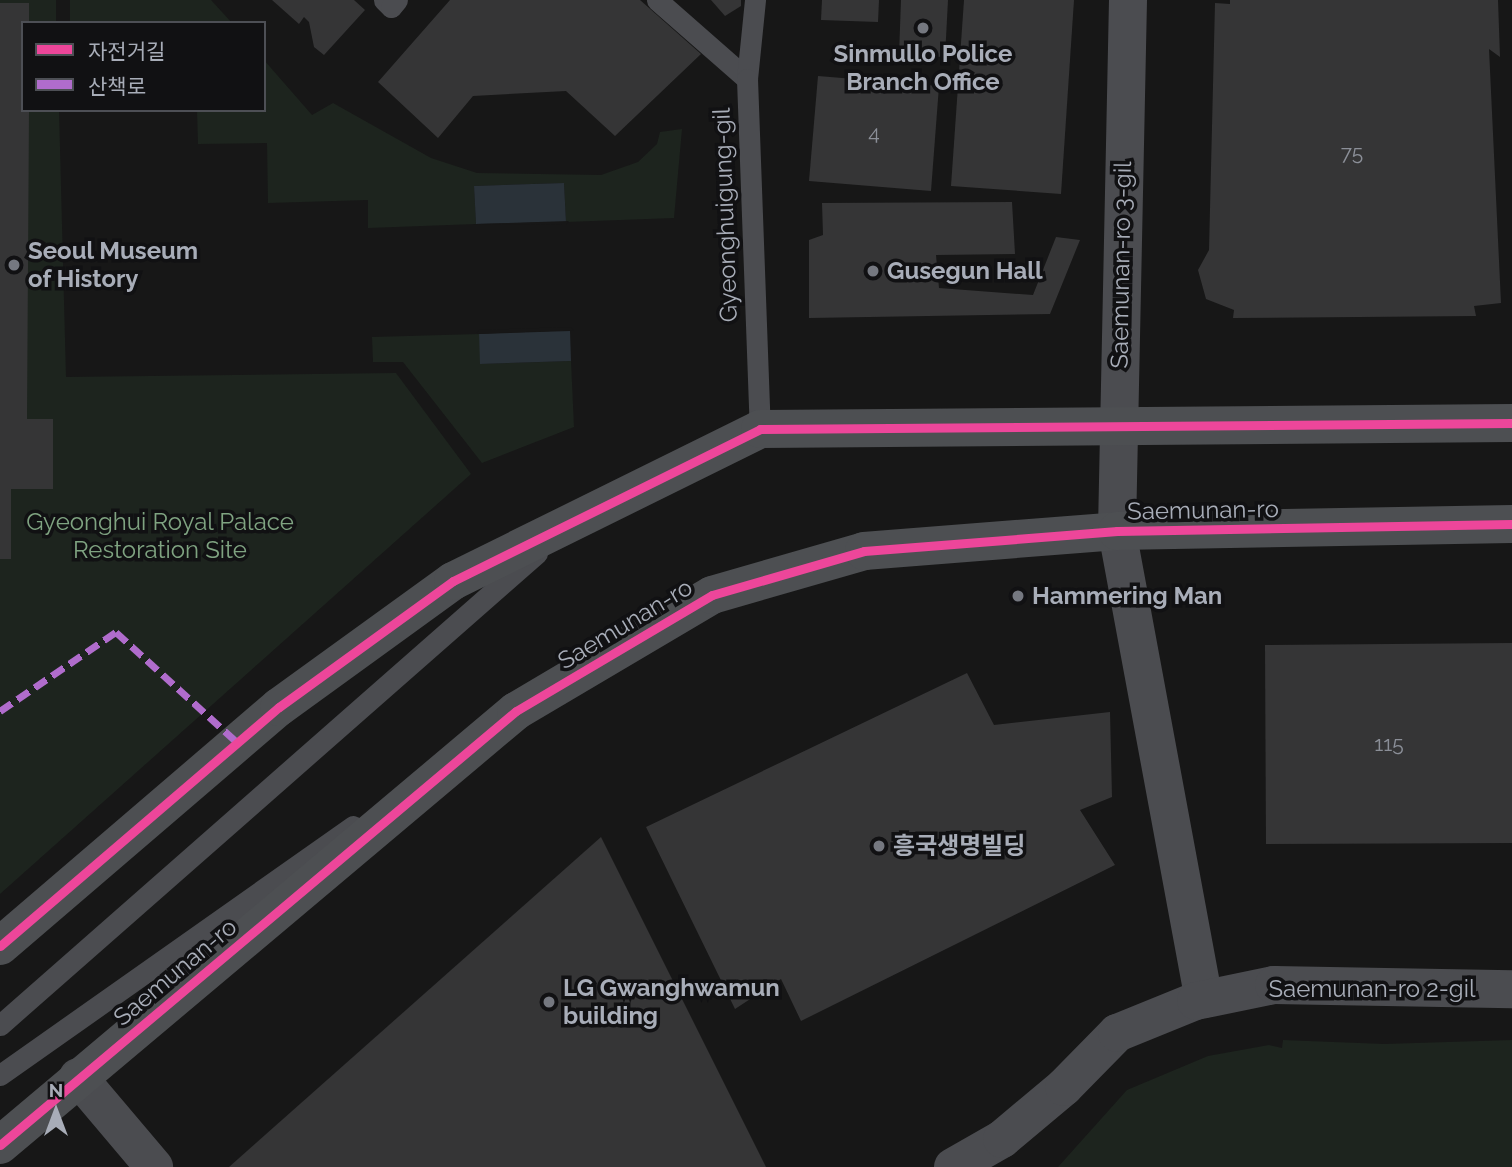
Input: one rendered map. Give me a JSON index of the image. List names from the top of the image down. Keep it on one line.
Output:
{"streets":{"main road":["Saemunan-ro"],"street":["Saemunan-ro 3-gil","Saemunan-ro 2-gil"],"lane":["Gyeonghuigung-gil"]},"crossings":[["Saemunan-ro 3-gil","Saemunan-ro"],["Saemunan-ro","Saemunan-ro 2-gil"]],"parks":["Gyeonghui Royal Palace Restoration Site"],"places":["Sinmullo Police Branch Office","Seoul Museum of History","Gusegun Hall","Hammering Man","흥국생명빌딩","LG Gwanghwamun building"],"house_numbers":["4","75","115"],"legend":["자전거길","산책로"],"north":"top"}
